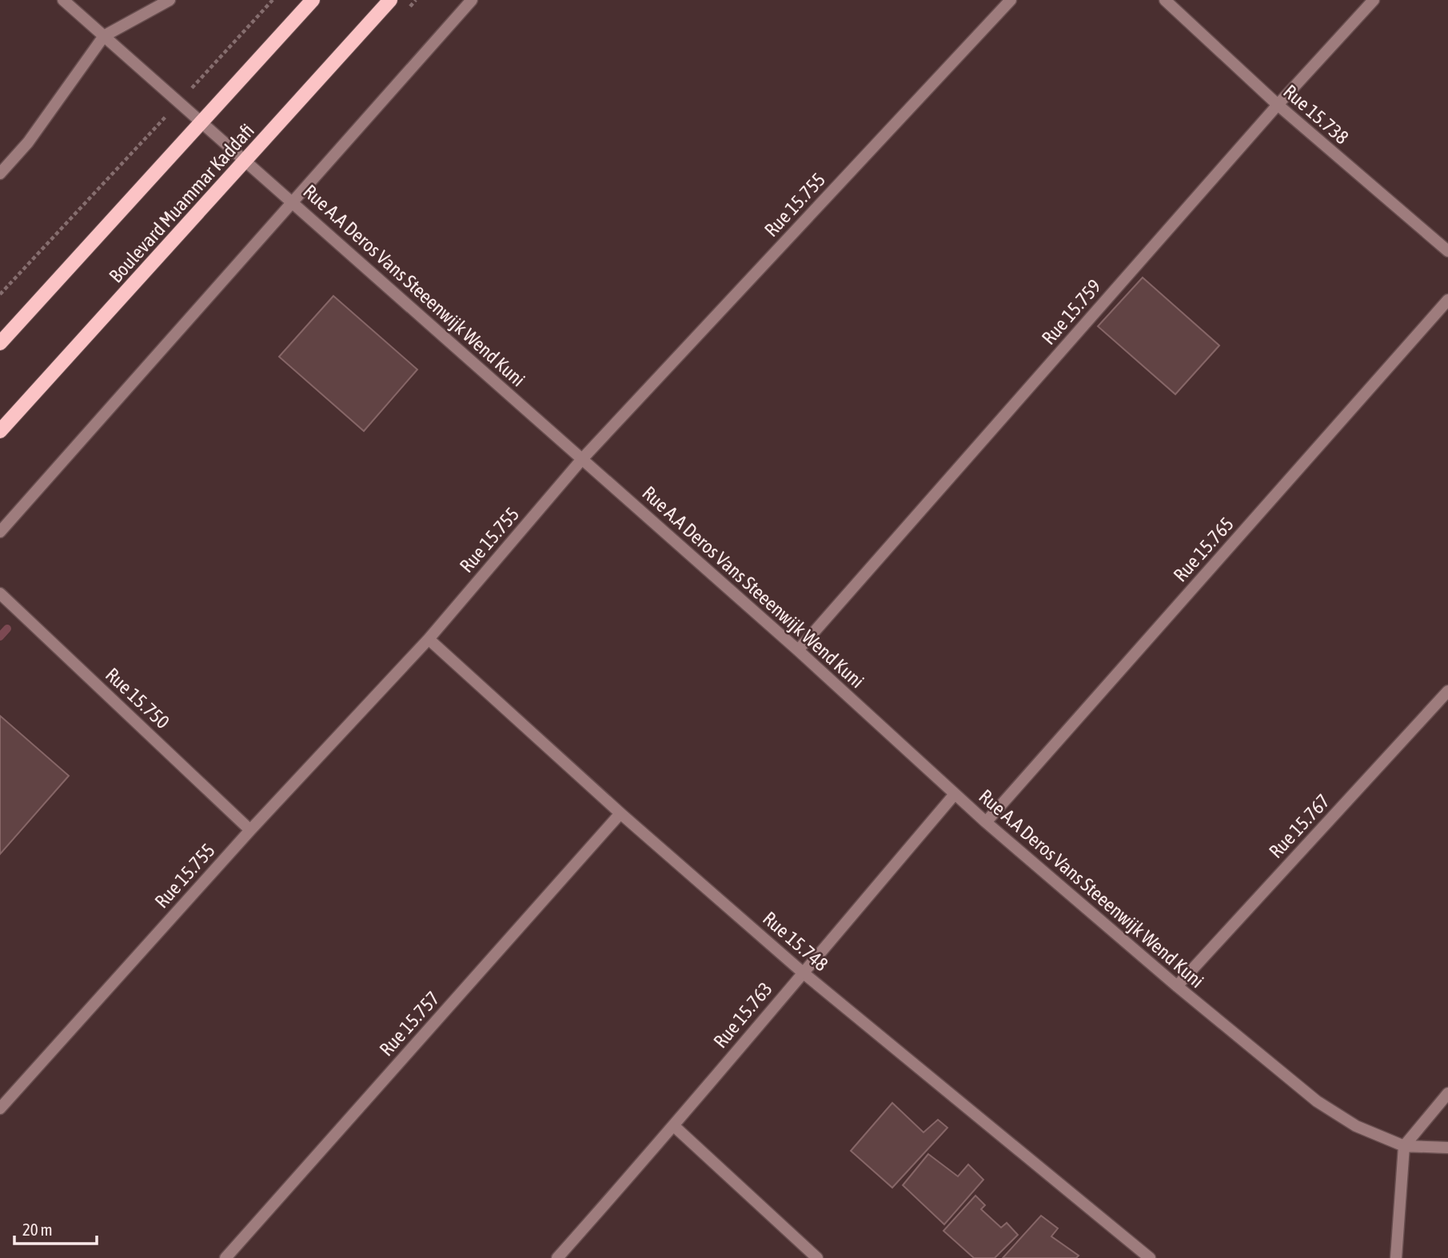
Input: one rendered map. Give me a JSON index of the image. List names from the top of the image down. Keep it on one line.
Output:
{"streets":{"main road":["Boulevard Muammar Kaddafi"],"street":["Rue 15.738","Rue 15.755","Rue A.A Deros Vans Steeenwijk Wend Kuni","Rue 15.759","Rue 15.765","Rue 15.750","Rue 15.767","Rue 15.748","Rue 15.763","Rue 15.757"]},"crossings":[["Rue 15.738","Rue 15.759"],["Boulevard Muammar Kaddafi","Rue A.A Deros Vans Steeenwijk Wend Kuni"],["Rue 15.755","Rue A.A Deros Vans Steeenwijk Wend Kuni"],["Rue 15.755","Rue 15.750"],["Rue 15.755","Rue 15.748"],["Rue A.A Deros Vans Steeenwijk Wend Kuni","Rue 15.759"],["Rue A.A Deros Vans Steeenwijk Wend Kuni","Rue 15.765"],["Rue A.A Deros Vans Steeenwijk Wend Kuni","Rue 15.767"],["Rue A.A Deros Vans Steeenwijk Wend Kuni","Rue 15.763"],["Rue 15.748","Rue 15.763"],["Rue 15.748","Rue 15.757"]],"scale_bar":"20 m"}
